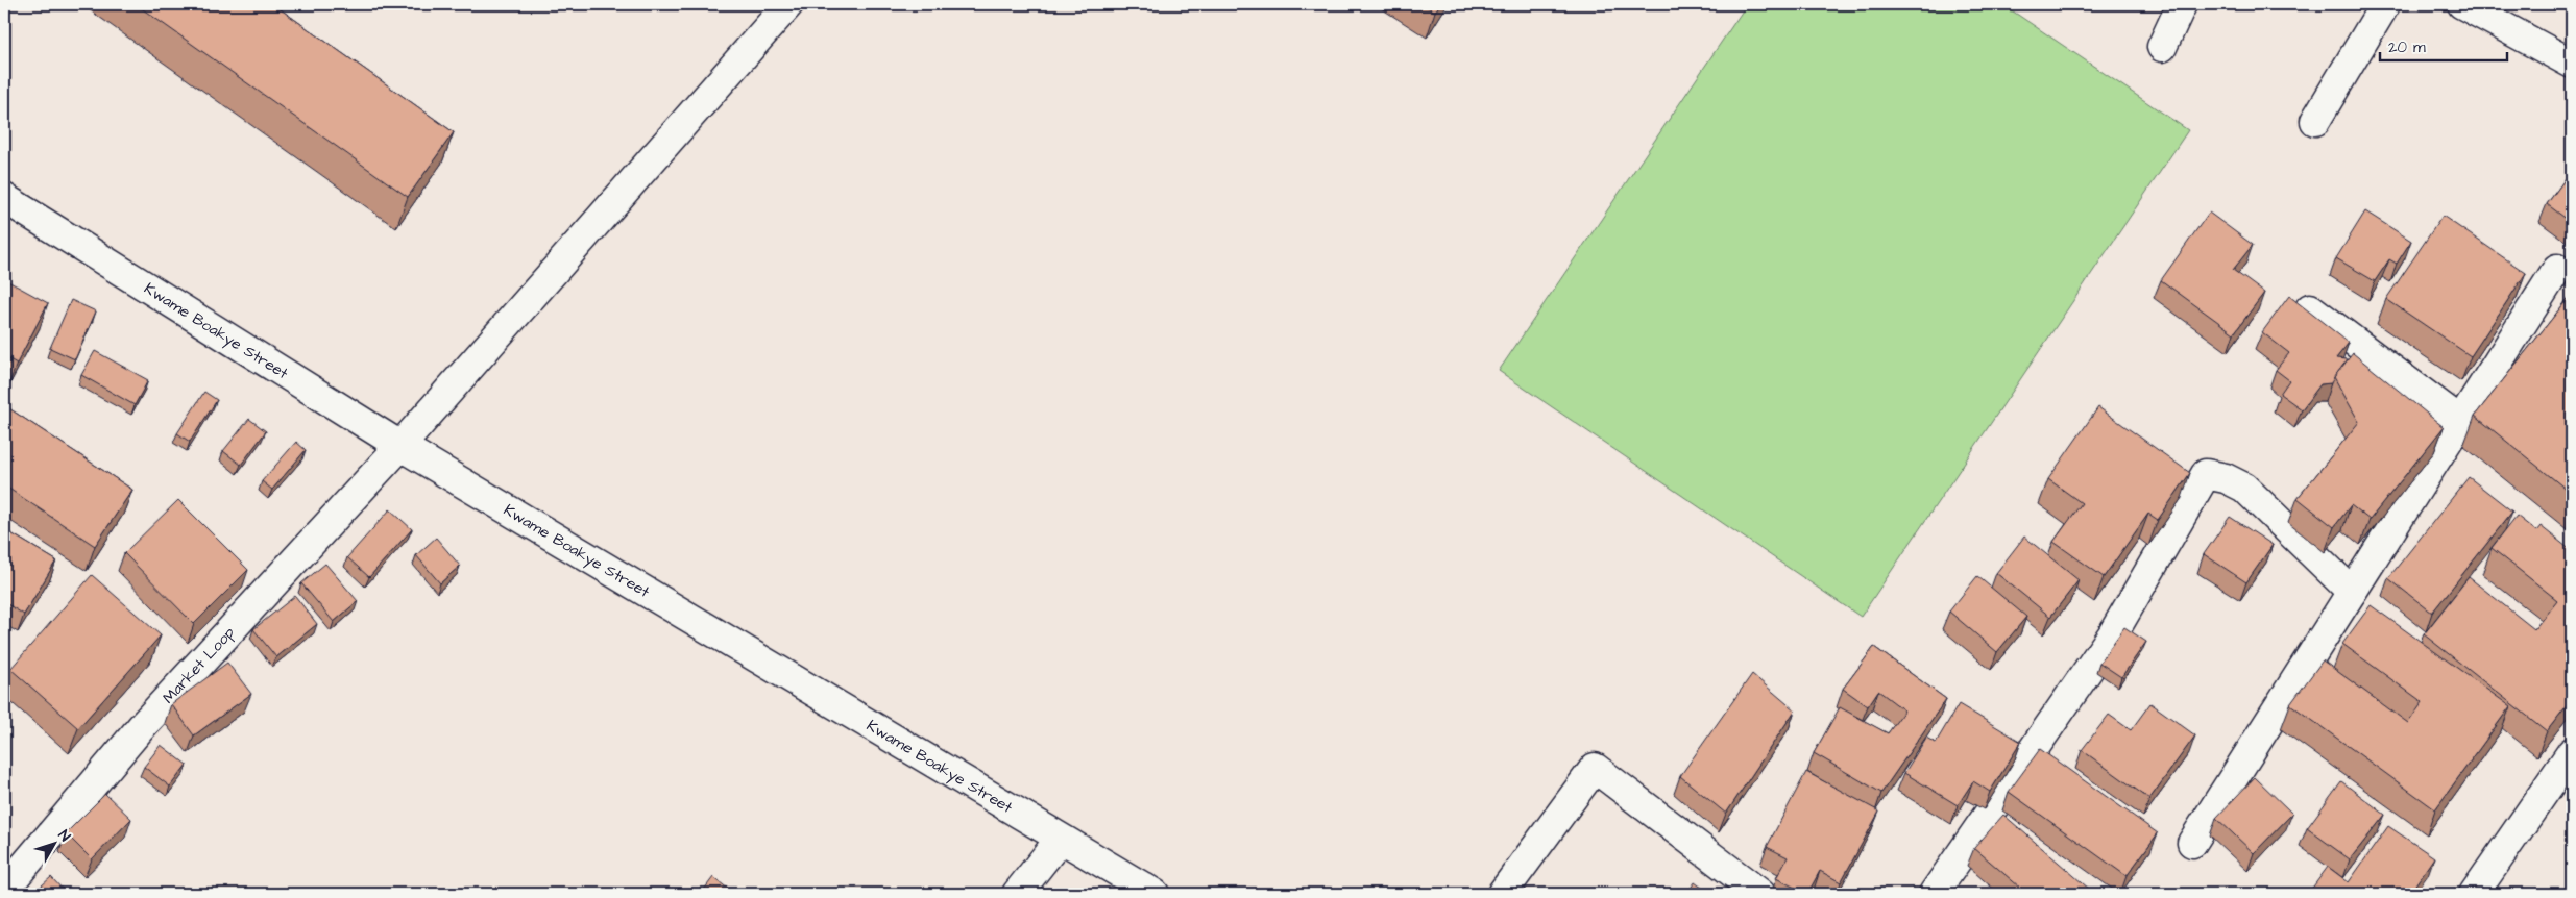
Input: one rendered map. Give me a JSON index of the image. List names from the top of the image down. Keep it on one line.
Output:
{"streets":{"street":["Kwame Boakye Street","Market Loop"]},"crossings":[["Kwame Boakye Street","Market Loop"]],"scale_bar":"20 m","north":"top right"}
